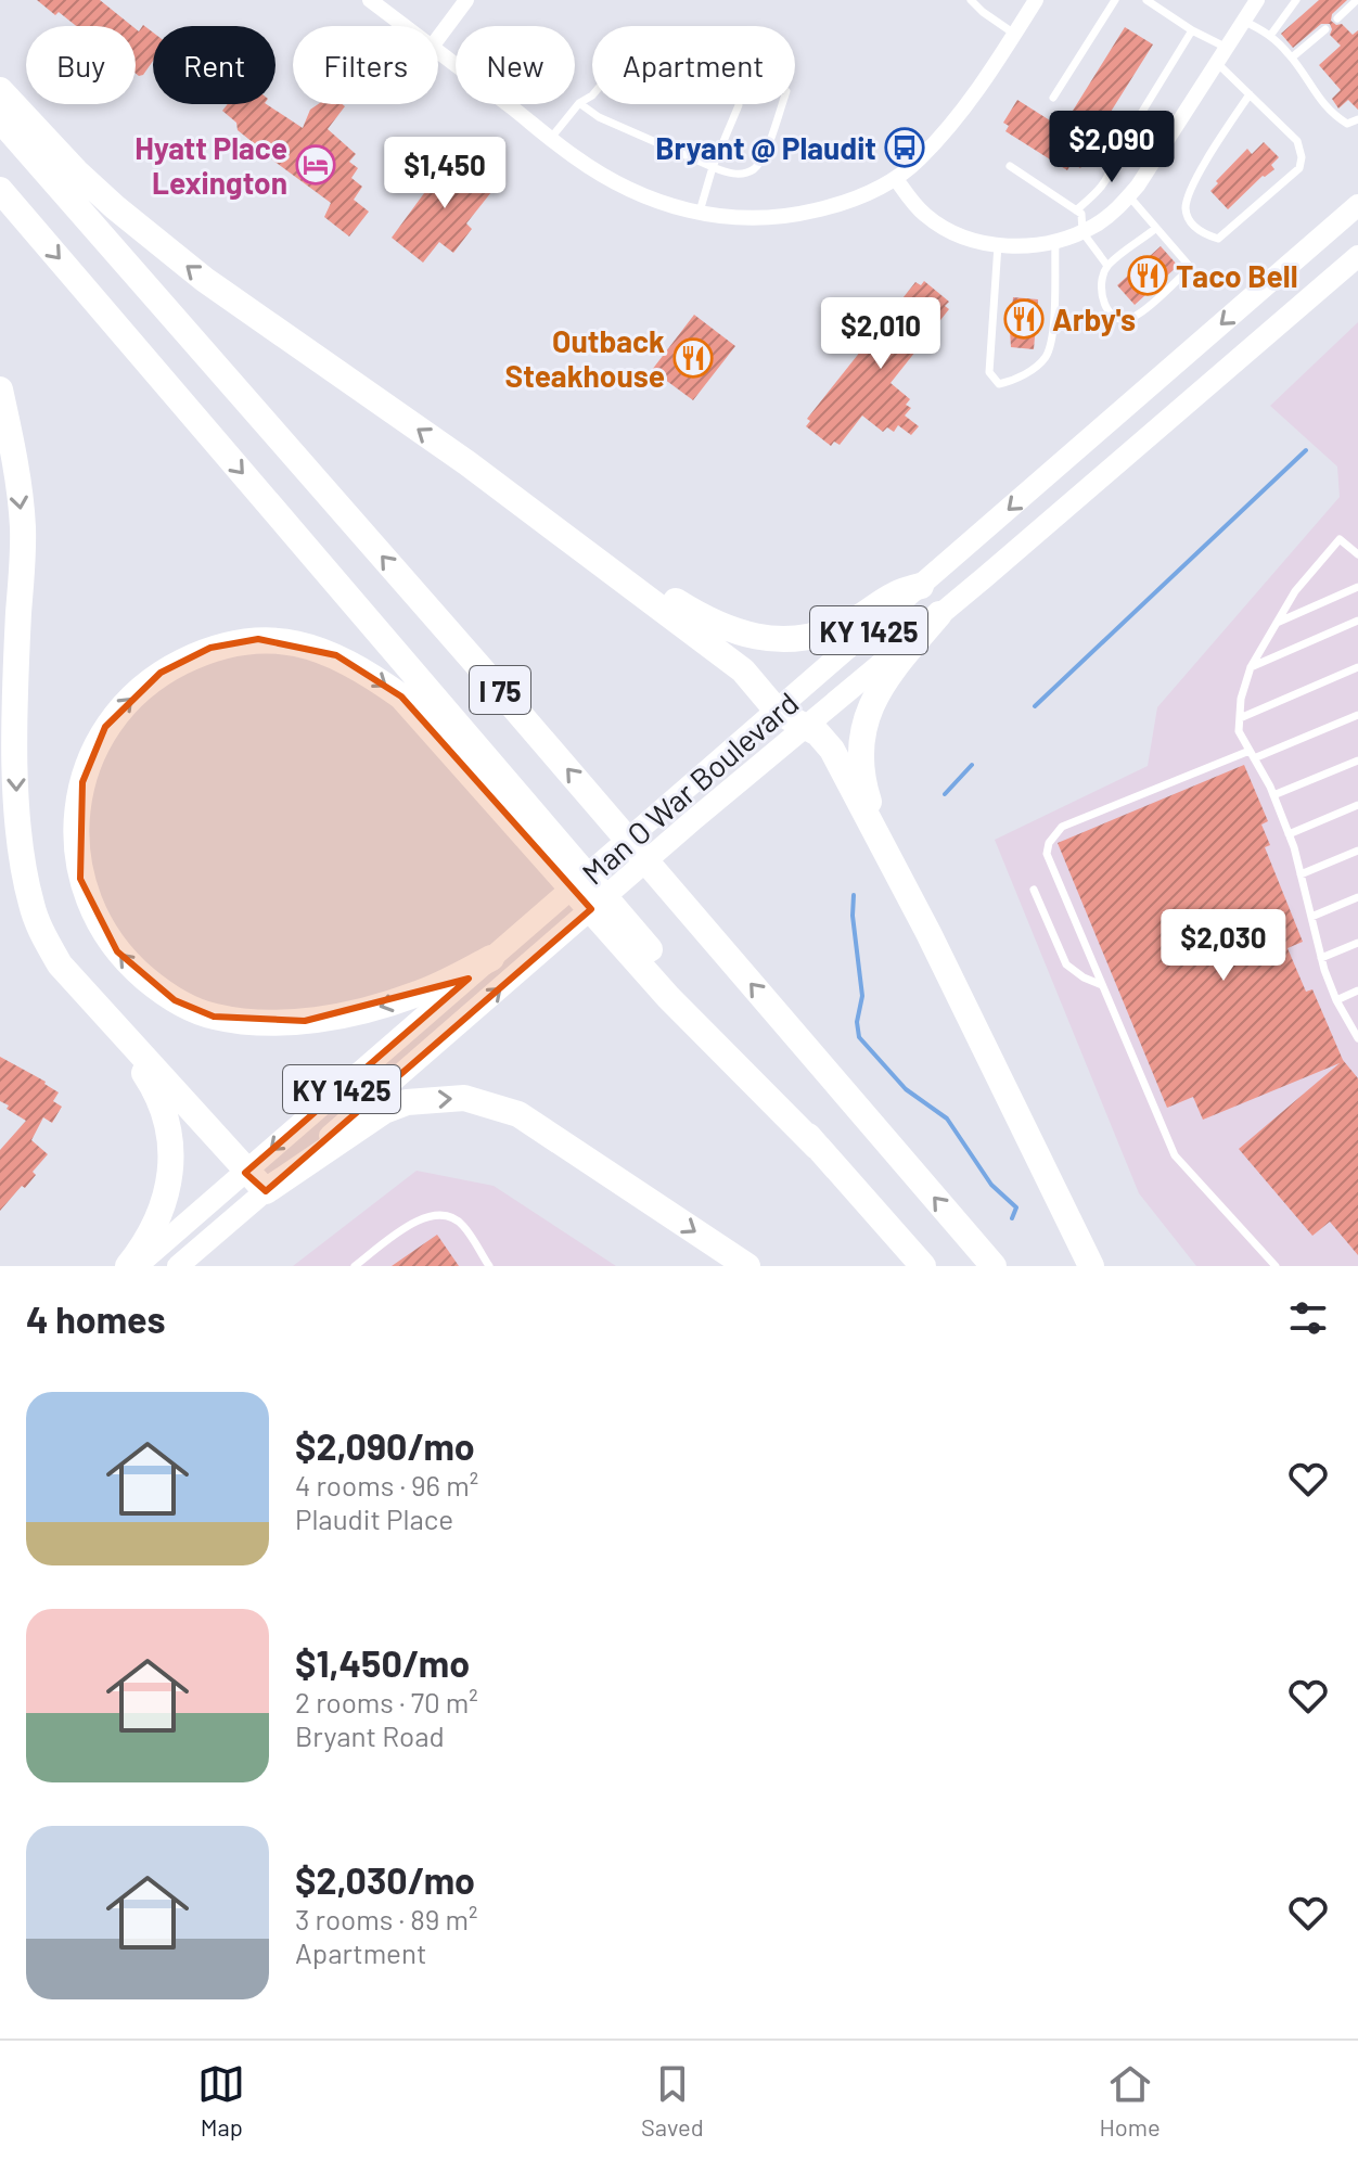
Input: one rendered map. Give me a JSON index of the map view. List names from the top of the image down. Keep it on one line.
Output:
{"streets":{"highway":["I 75"],"main road":["KY 1425","Man O War Boulevard"]},"places":{"bus stop":["Bryant @ Plaudit"],"hotel":["Hyatt Place Lexington"],"restaurant":["Taco Bell","Arby's","Outback Steakhouse"]},"page":{"chip":["Buy","Rent","Filters","New","Apartment"],"price":["$2,090","$1,450","$2,010","$2,030"],"heading":"4 homes","list":[{"name":"$2,090/mo","note":"4 rooms · 96 m² · Plaudit Place"},{"name":"$1,450/mo","note":"2 rooms · 70 m² · Bryant Road"},{"name":"$2,030/mo","note":"3 rooms · 89 m² · Apartment"}],"tabs":["Map","Saved","Home"]}}
